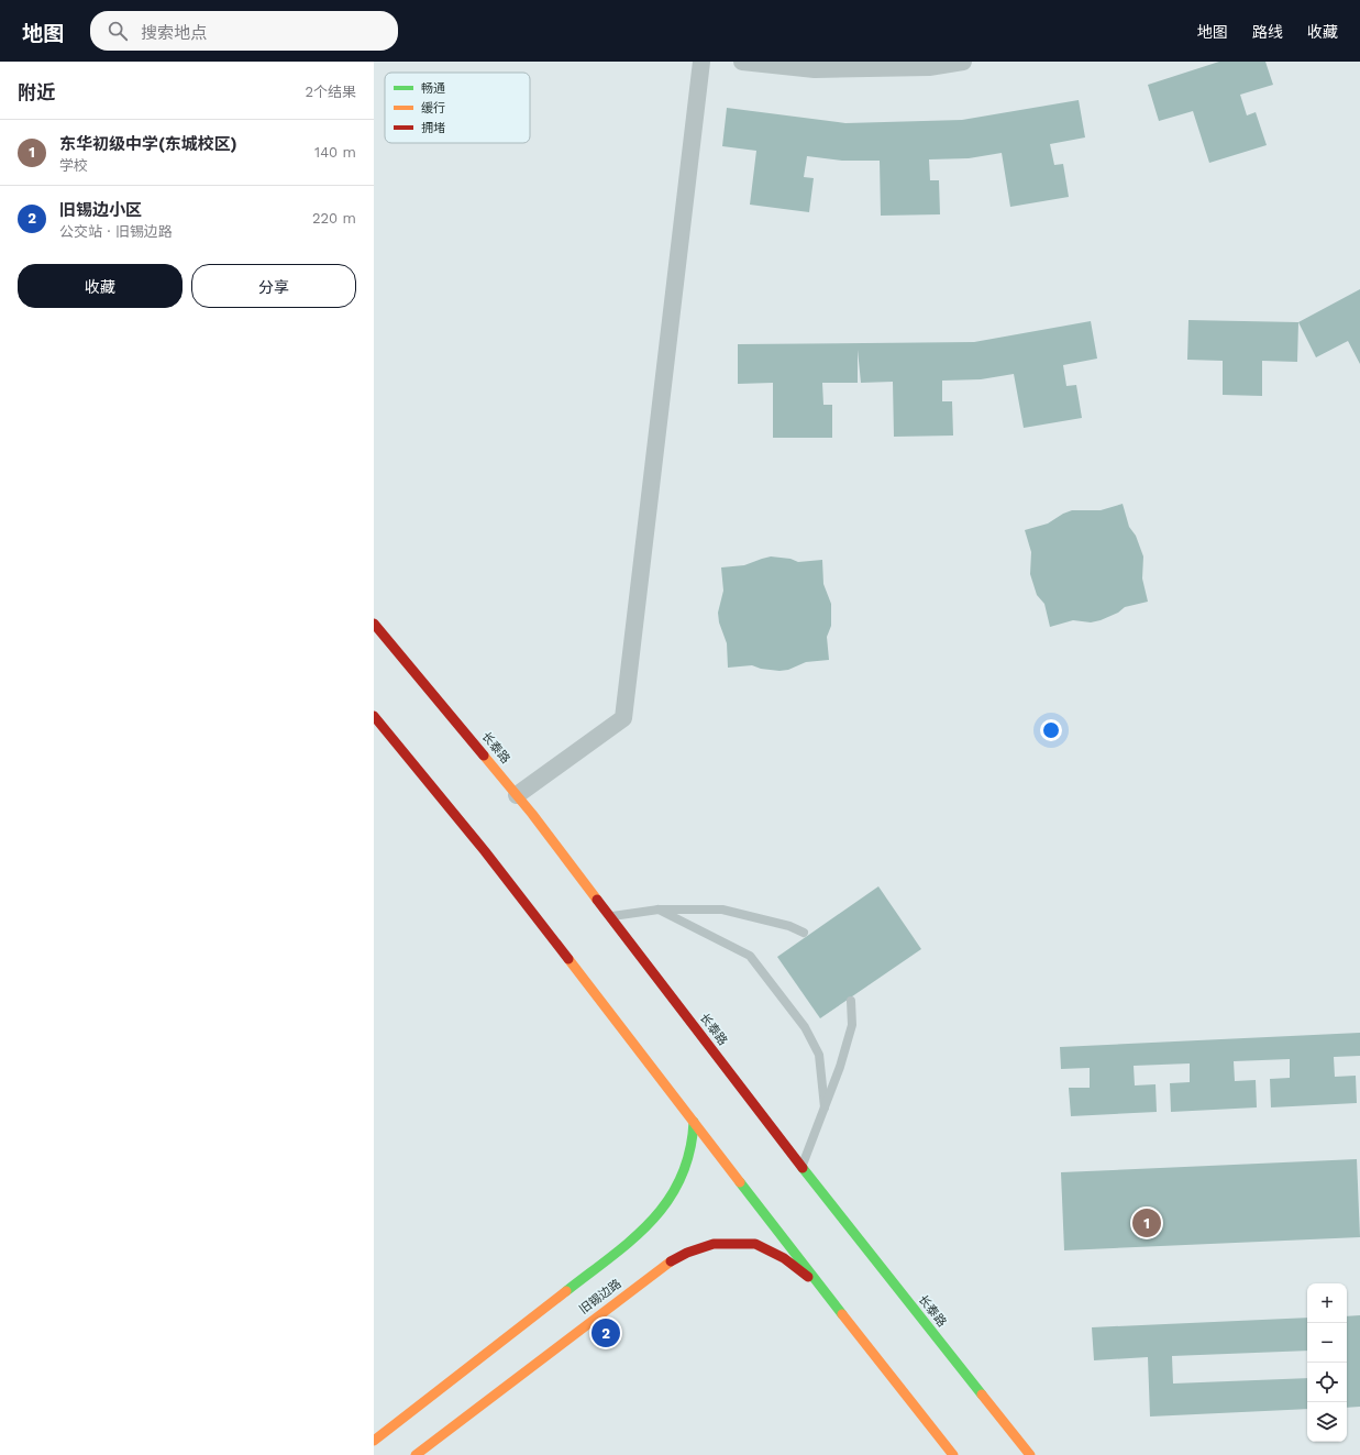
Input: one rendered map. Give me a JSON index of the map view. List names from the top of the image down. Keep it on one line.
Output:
{"streets":{"main road":["长泰路","旧锡边路"]},"legend":["畅通","缓行","拥堵"],"page":{"header":"地图","search":"搜索地点","nav":["地图","路线","收藏"],"heading":["附近","2个结果"],"list":[{"mark":"1","name":"东华初级中学(东城校区)","note":"学校","value":"140 m"},{"mark":"2","name":"旧锡边小区","note":"公交站 · 旧锡边路","value":"220 m"}],"buttons":["收藏","分享"],"pins":["1","2"],"map_buttons":["+","−"]}}
